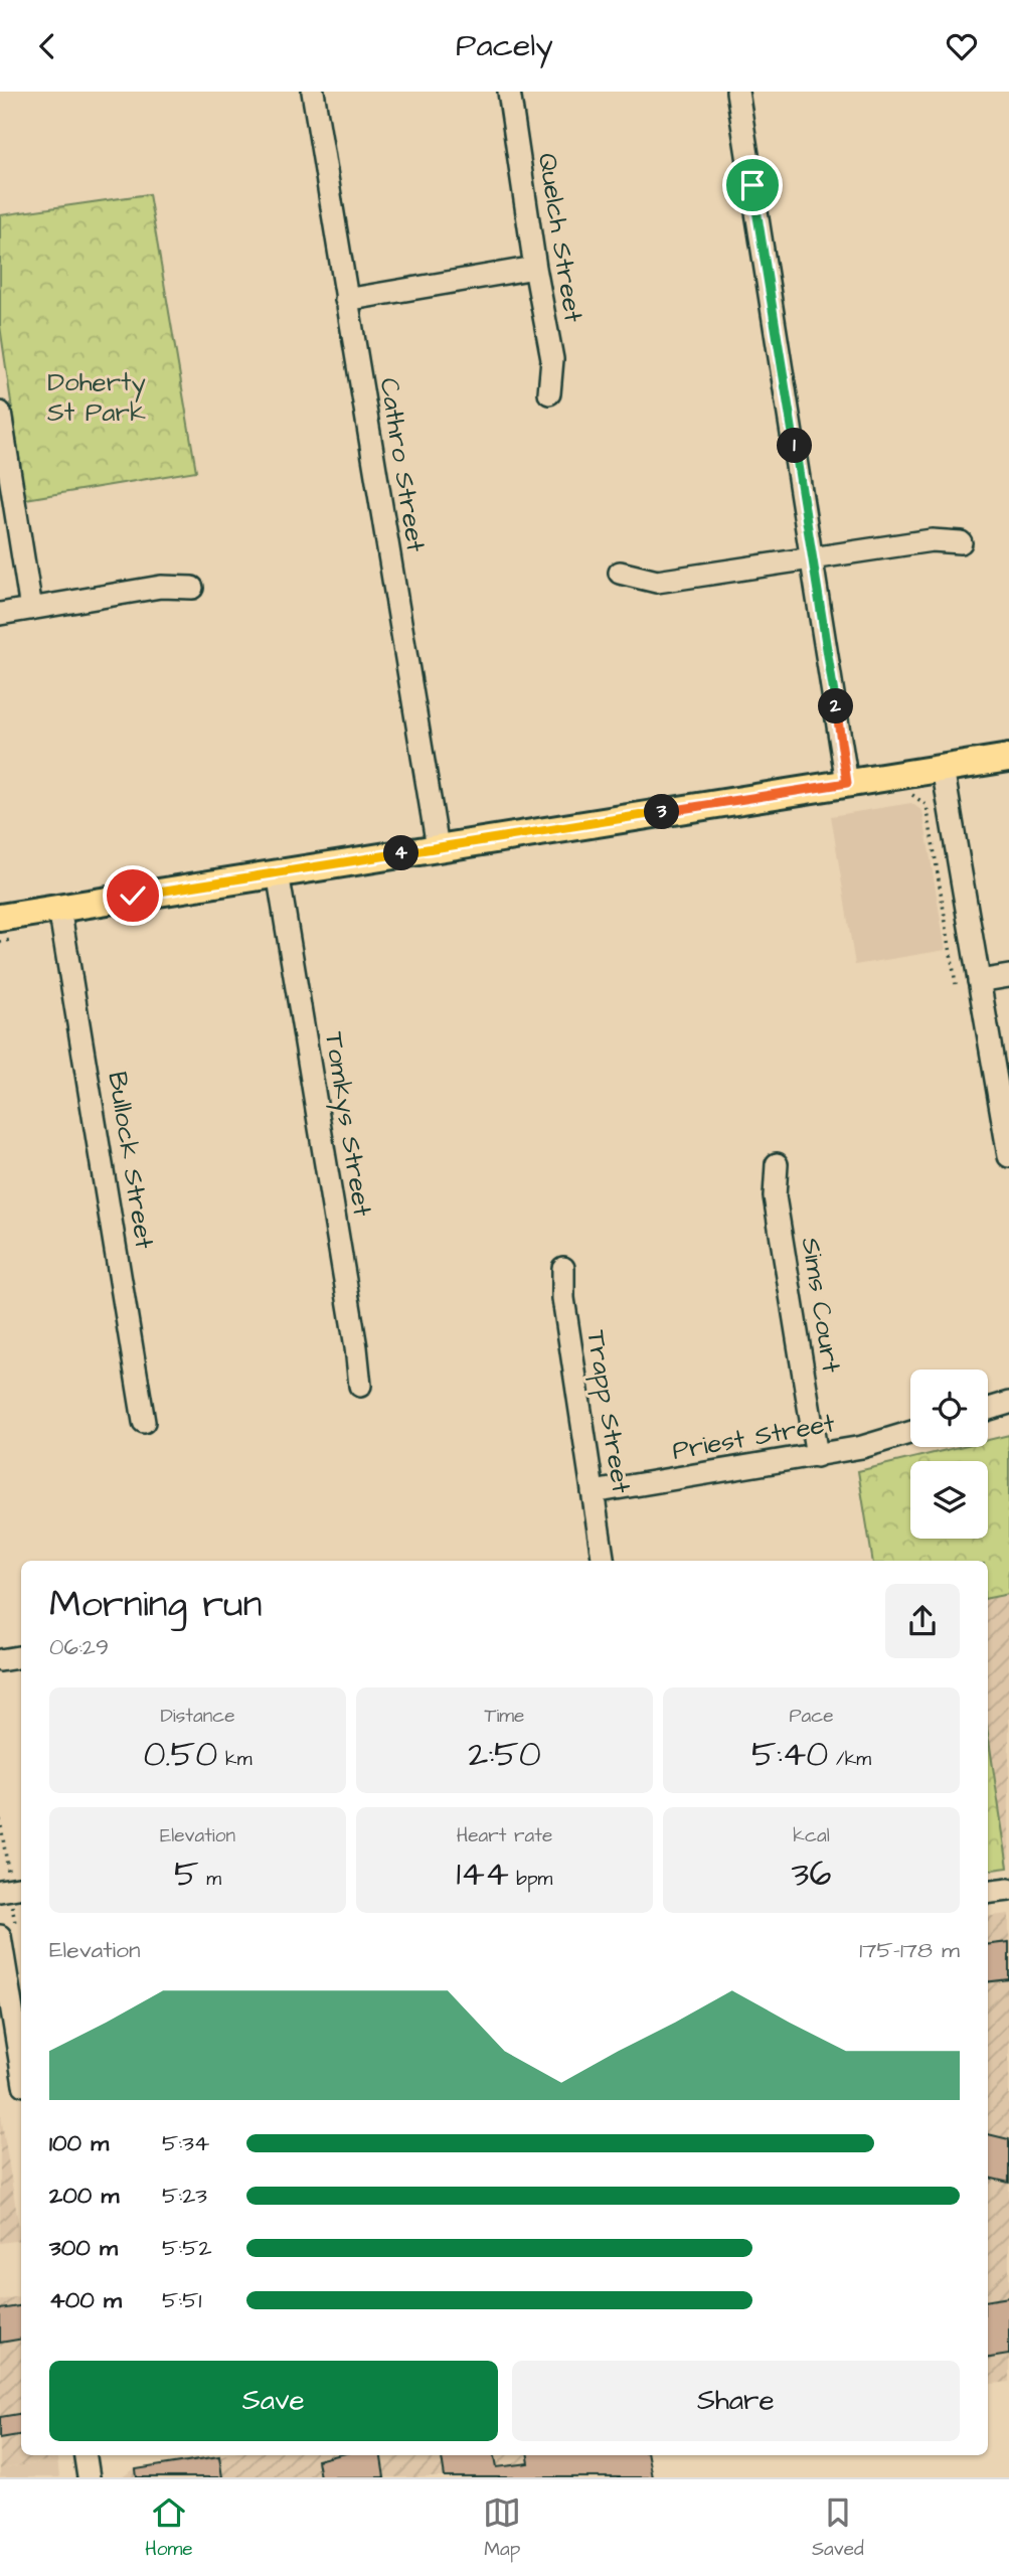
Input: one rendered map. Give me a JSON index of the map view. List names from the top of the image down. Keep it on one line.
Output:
{"streets":{"street":["Quelch Street","Cathro Street","Tomkys Street","Bullock Street","Sims Court","Trapp Street","Priest Street"]},"crossings":[["Sims Court","Priest Street"],["Trapp Street","Priest Street"]],"parks":["Doherty St Park"],"page":{"header":"Pacely","pins":["1","2","3","4"],"heading":["Morning run","06:29"],"stats":[["Distance","0.50 km"],["Time","2:50"],["Pace","5:40 /km"],["Elevation","5 m"],["Heart rate","144 bpm"],["kcal","36"]],"chart":["Elevation","175–178 m"],"list":[{"name":"100 m","note":"5:34"},{"name":"200 m","note":"5:23"},{"name":"300 m","note":"5:52"},{"name":"400 m","note":"5:51"}],"buttons":["Save","Share"],"tabs":["Home","Map","Saved"]}}
